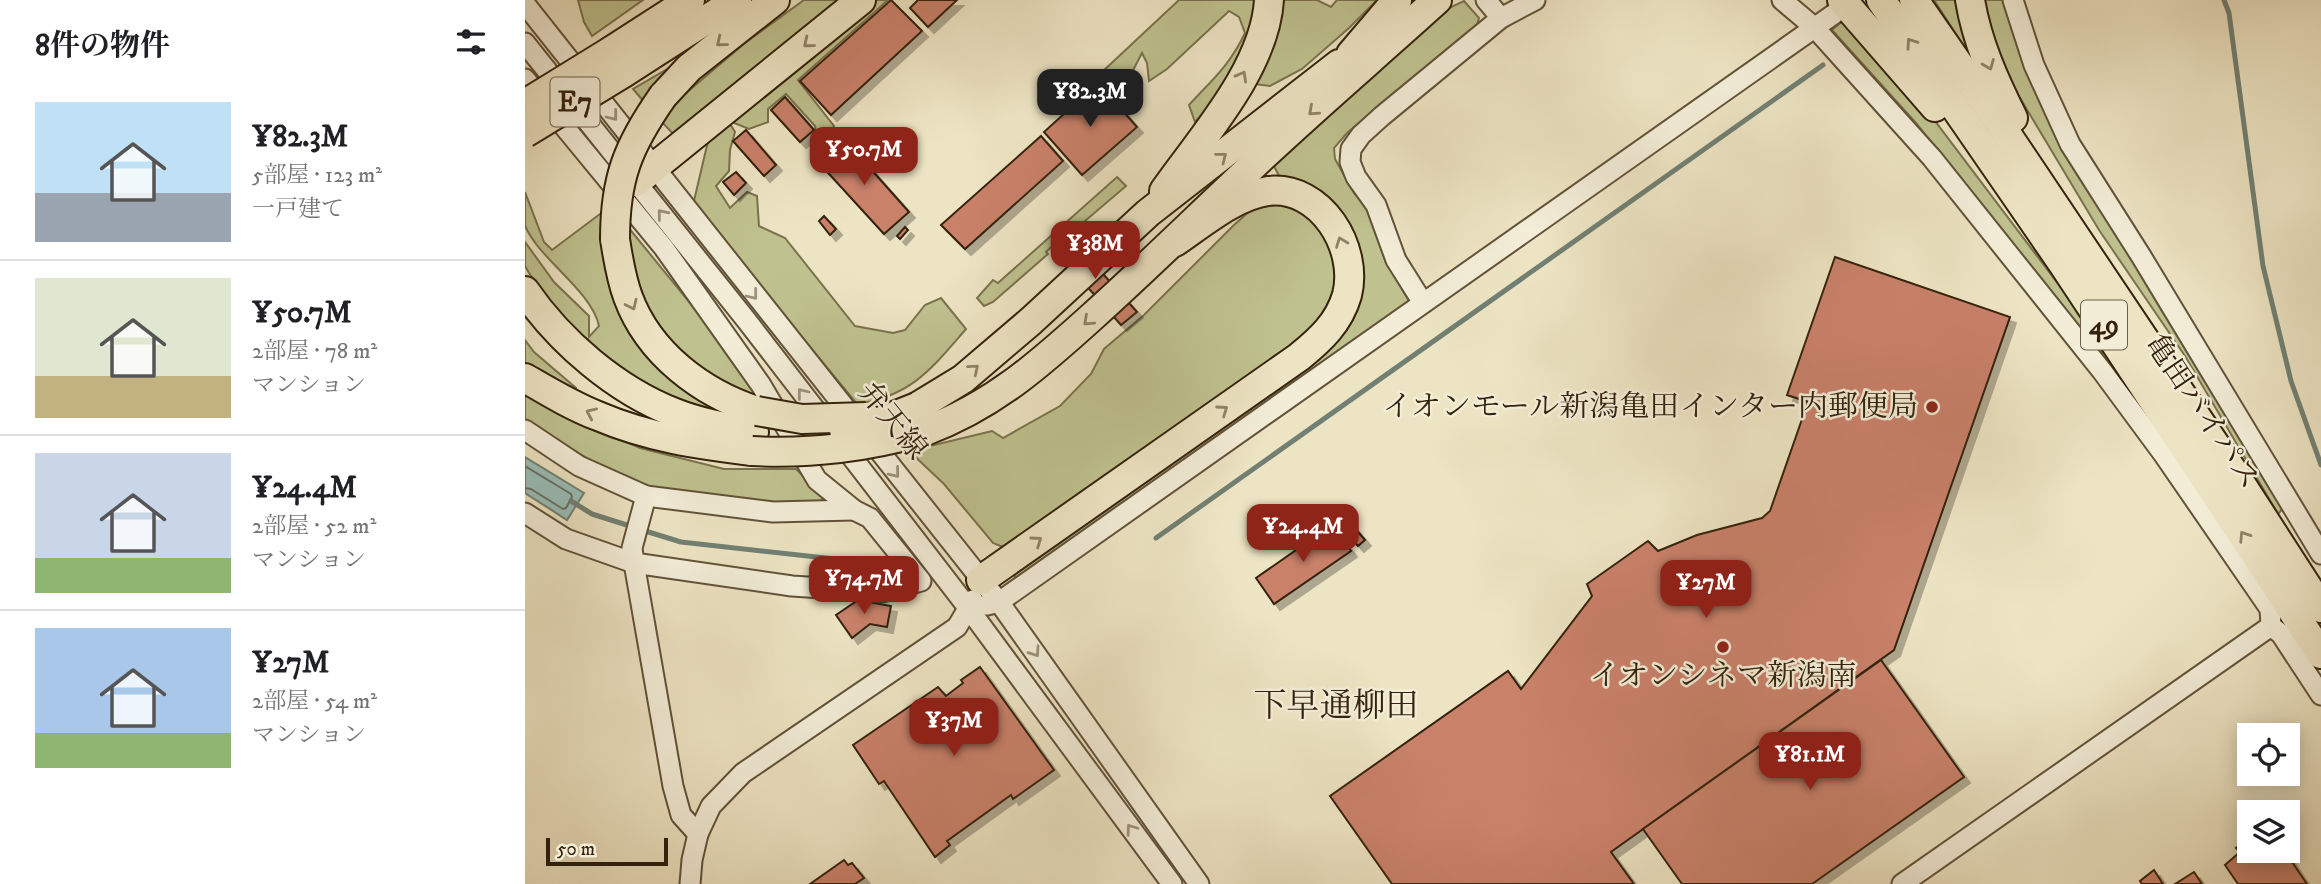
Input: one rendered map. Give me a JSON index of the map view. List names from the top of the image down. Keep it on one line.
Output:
{"streets":{"highway":["E7","49","亀田バイパス"],"street":["弁天線"]},"districts":["下早通柳田"],"places":["イオンモール新潟亀田インター内郵便局","イオンシネマ新潟南"],"scale_bar":"50 m","page":{"heading":"8件の物件","price":["¥82.3M","¥50.7M","¥38M","¥24.4M","¥74.7M","¥27M","¥37M","¥81.1M"],"list":[{"name":"¥82.3M","note":"5部屋 · 123 m² · 一戸建て"},{"name":"¥50.7M","note":"2部屋 · 78 m² · マンション"},{"name":"¥24.4M","note":"2部屋 · 52 m² · マンション"},{"name":"¥27M","note":"2部屋 · 54 m² · マンション"}],"scale":"50 m"}}
